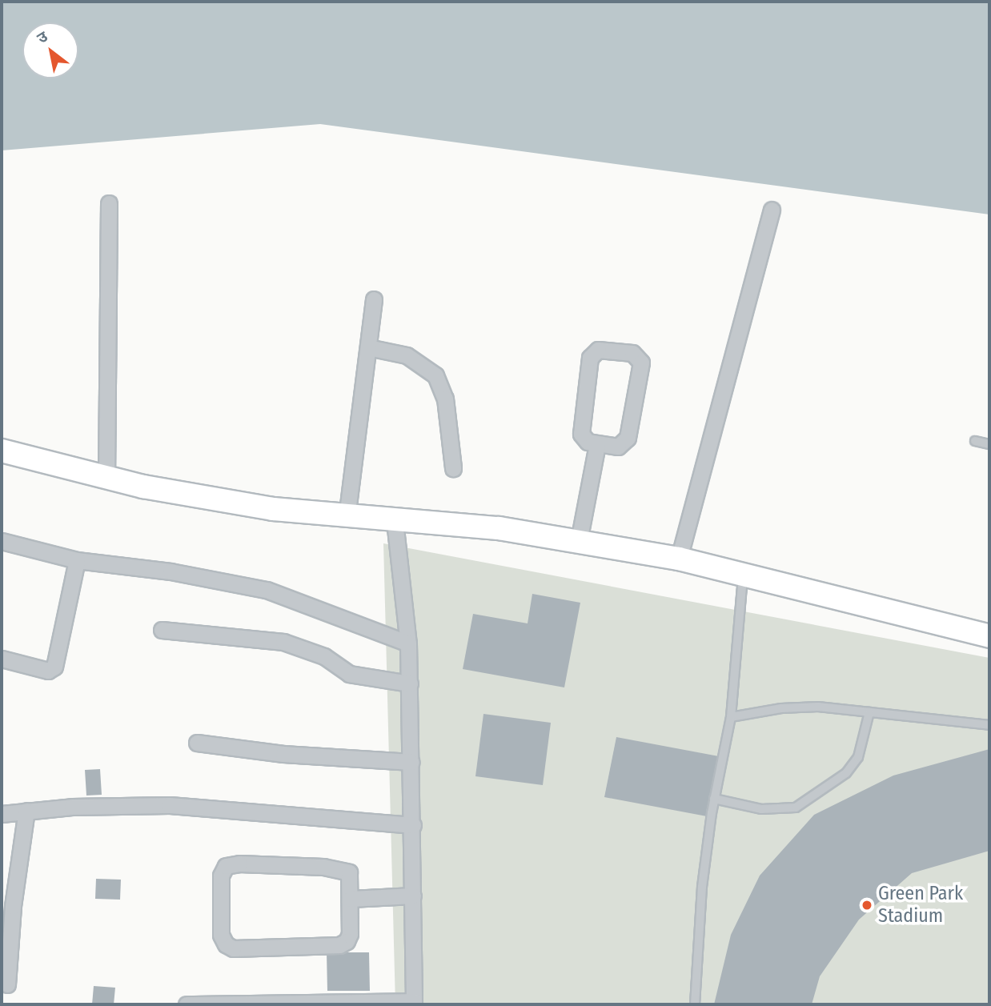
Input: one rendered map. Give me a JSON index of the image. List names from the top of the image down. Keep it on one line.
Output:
{"places":["Green Park Stadium"],"north":"top left"}
